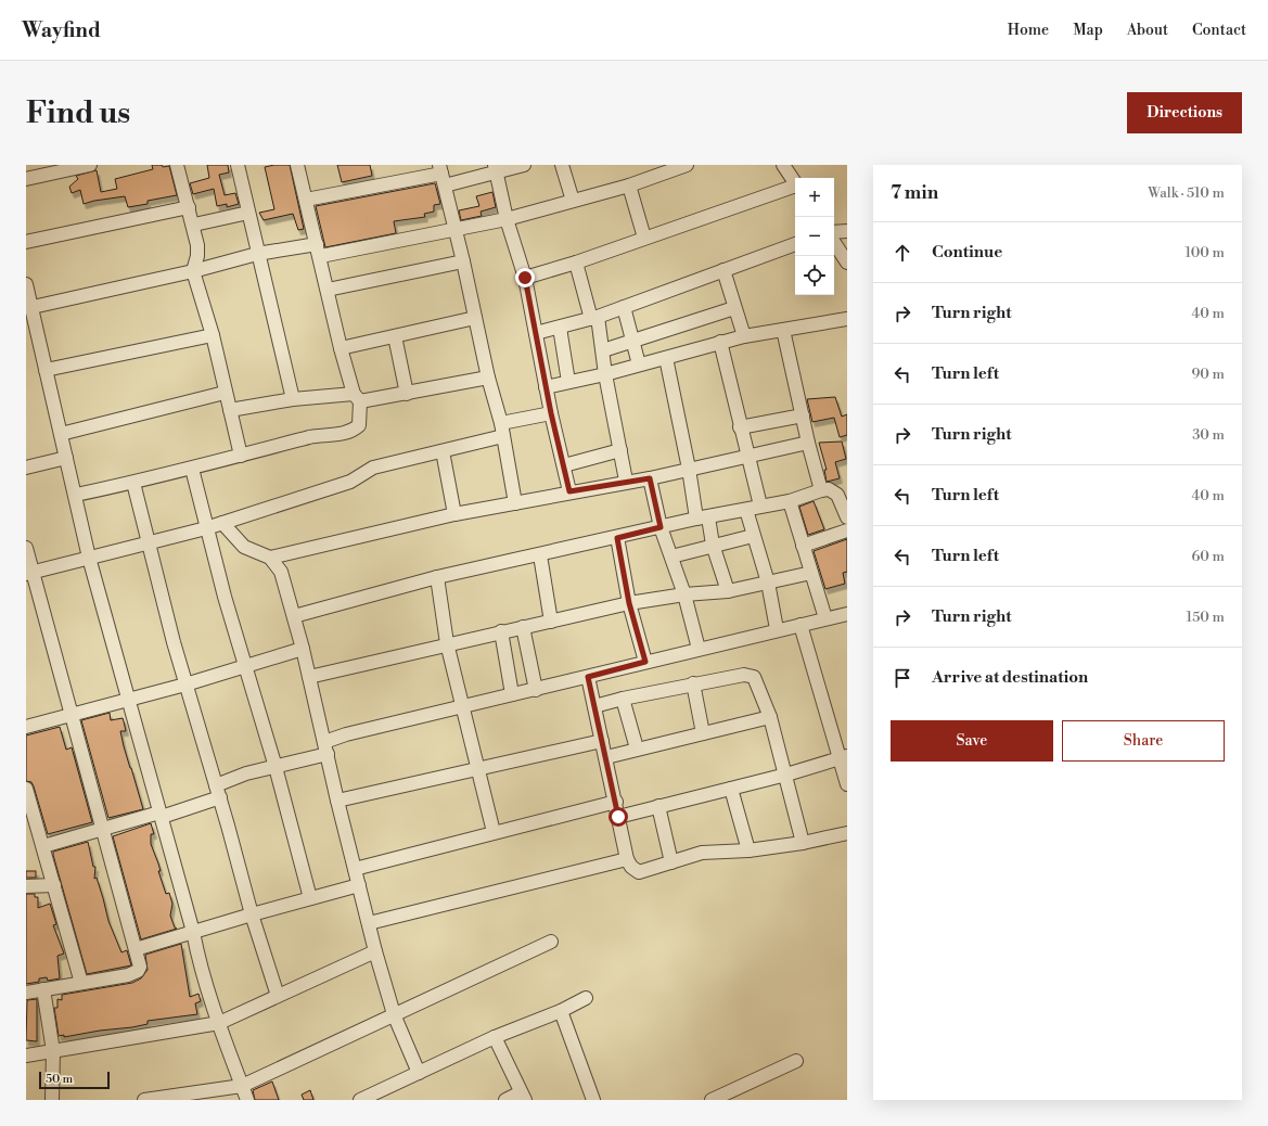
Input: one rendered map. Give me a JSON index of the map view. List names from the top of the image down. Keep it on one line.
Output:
{"scale_bar":"50 m","page":{"header":"Wayfind","nav":["Home","Map","About","Contact"],"buttons":["Directions",["Save","Share"]],"title":"Find us","heading":["7 min","Walk · 510 m"],"map_buttons":["+","−"],"list":[["Continue","100 m"],["Turn right","40 m"],["Turn left","90 m"],["Turn right","30 m"],["Turn left","40 m"],["Turn left","60 m"],["Turn right","150 m"],"Arrive at destination"],"scale":"50 m"}}
